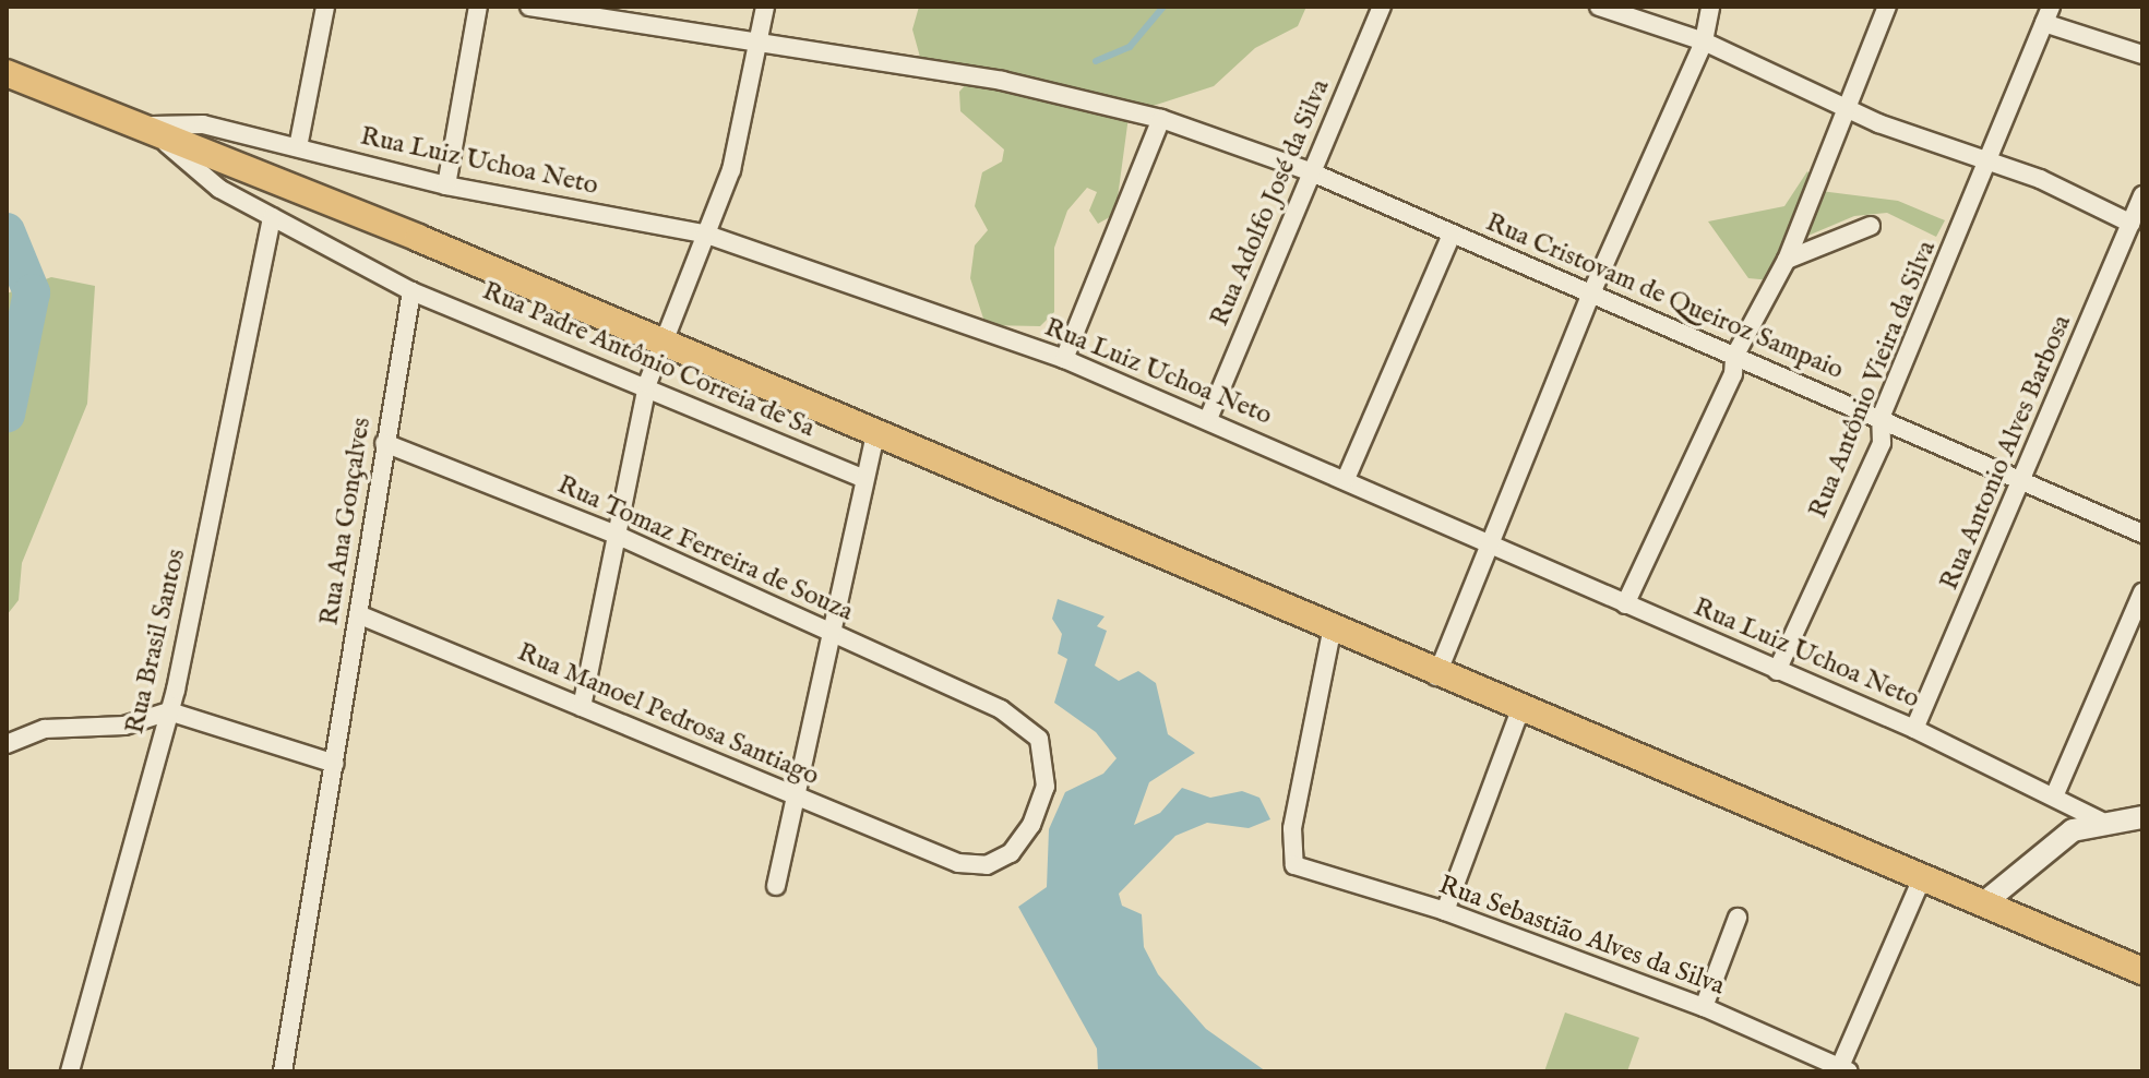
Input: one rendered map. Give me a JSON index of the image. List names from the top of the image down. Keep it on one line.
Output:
{"streets":{"street":["Rua Luiz Uchoa Neto","Rua Adolfo José da Silva","Rua Cristovam de Queiroz Sampaio","Rua Padre Antônio Correia de Sa","Rua Antônio Vieira da Silva","Rua Antonio Alves Barbosa","Rua Ana Gonçalves","Rua Tomaz Ferreira de Souza","Rua Brasil Santos","Rua Manoel Pedrosa Santiago","Rua Sebastião Alves da Silva"]},"crossings":[["Rua Luiz Uchoa Neto","Rua Adolfo José da Silva"],["Rua Luiz Uchoa Neto","Rua Antônio Vieira da Silva"],["Rua Luiz Uchoa Neto","Rua Antonio Alves Barbosa"],["Rua Adolfo José da Silva","Rua Cristovam de Queiroz Sampaio"],["Rua Cristovam de Queiroz Sampaio","Rua Antônio Vieira da Silva"],["Rua Cristovam de Queiroz Sampaio","Rua Antonio Alves Barbosa"],["Rua Padre Antônio Correia de Sa","Rua Ana Gonçalves"],["Rua Ana Gonçalves","Rua Tomaz Ferreira de Souza"],["Rua Ana Gonçalves","Rua Manoel Pedrosa Santiago"],["Rua Tomaz Ferreira de Souza","Rua Manoel Pedrosa Santiago"]]}
